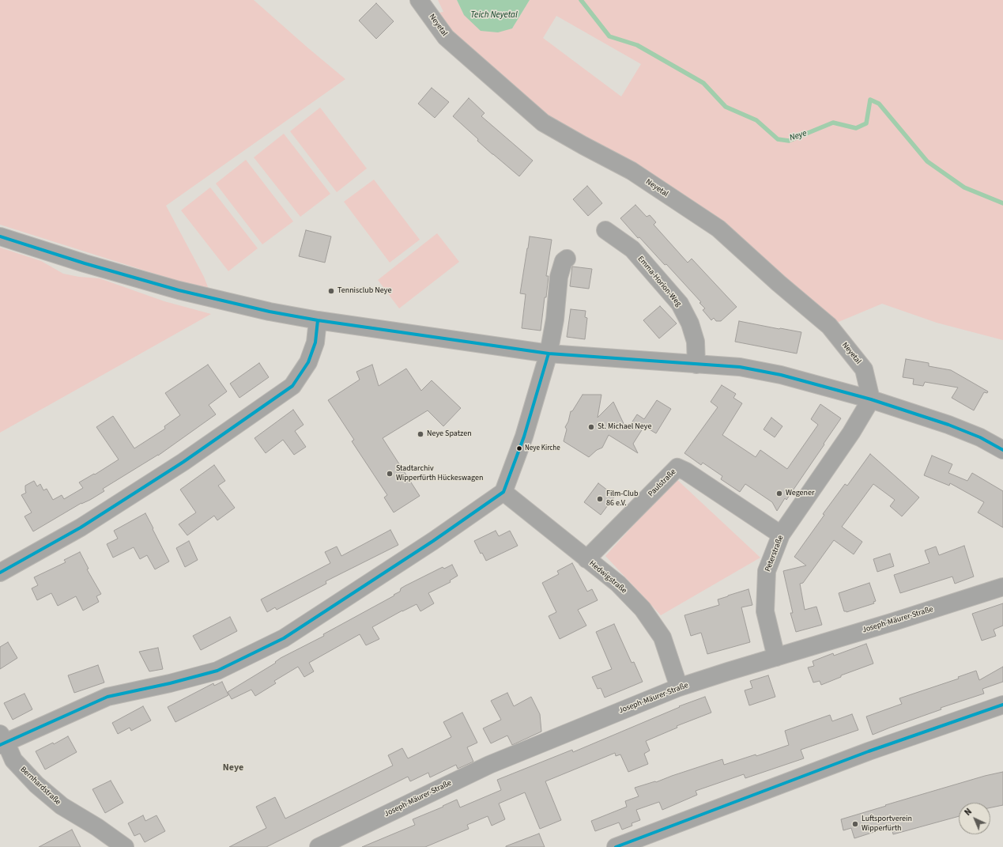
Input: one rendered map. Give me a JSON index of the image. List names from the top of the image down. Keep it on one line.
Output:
{"streets":{"street":["Neyetal","Emma-Horion-Weg","Paulstraße","Peterstraße","Hedwigstraße","Joseph-Mäurer-Straße","Bernhardstraße"]},"crossings":[["Neyetal","Peterstraße"],["Paulstraße","Peterstraße"],["Paulstraße","Hedwigstraße"],["Peterstraße","Joseph-Mäurer-Straße"],["Hedwigstraße","Joseph-Mäurer-Straße"]],"districts":["Neye"],"water":["Teich Neyetal","Neye"],"places":["Tennisclub Neye","St. Michael Neye","Neye Spatzen","Neye Kirche","Stadtarchiv Wipperfürth Hückeswagen","Wegener","Film-Club 86 e.V.","Luftsportverein Wipperfürth"],"north":"top left"}
